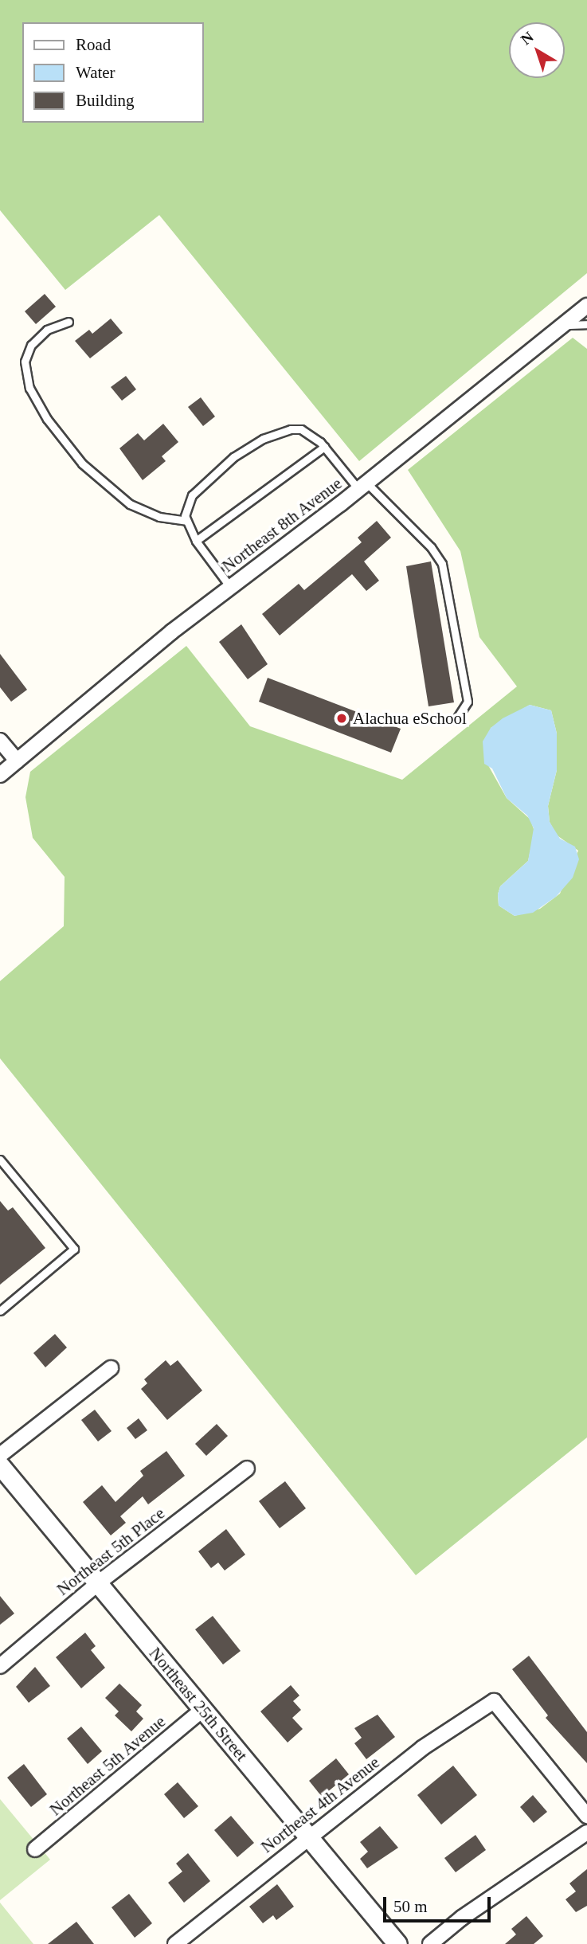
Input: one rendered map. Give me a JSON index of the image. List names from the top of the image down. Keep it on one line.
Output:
{"streets":{"street":["Northeast 8th Avenue","Northeast 5th Place","Northeast 25th Street","Northeast 5th Avenue","Northeast 4th Avenue"]},"crossings":[["Northeast 5th Place","Northeast 25th Street"],["Northeast 25th Street","Northeast 5th Avenue"],["Northeast 25th Street","Northeast 4th Avenue"]],"places":["Alachua eSchool"],"legend":["Road","Water","Building"],"scale_bar":"50 m","north":"top left"}
